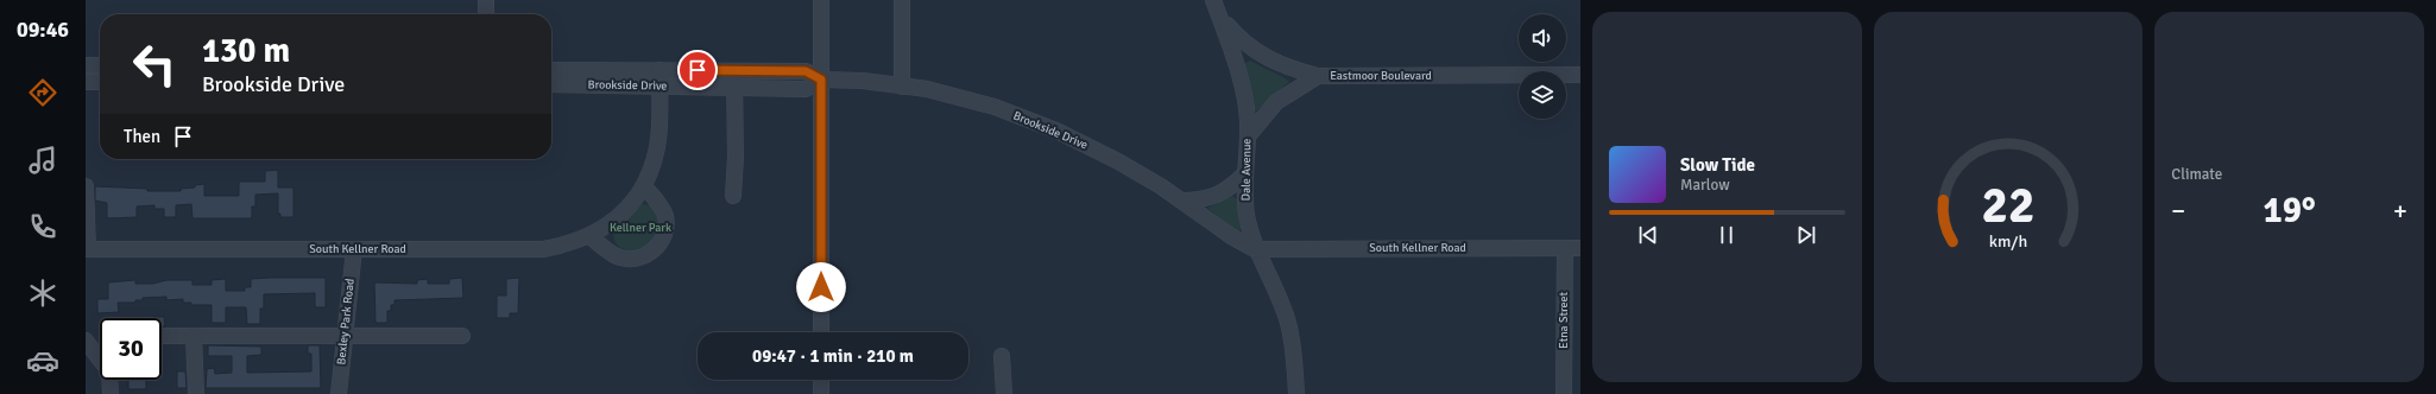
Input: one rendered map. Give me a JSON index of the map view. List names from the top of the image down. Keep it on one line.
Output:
{"streets":{"street":["Eastmoor Boulevard","Brookside Drive","Dale Avenue","South Kellner Road","Etna Street","Bexley Park Road"]},"crossings":[["Eastmoor Boulevard","Dale Avenue"],["Brookside Drive","Dale Avenue"],["Brookside Drive","South Kellner Road"],["Dale Avenue","South Kellner Road"],["South Kellner Road","Etna Street"],["South Kellner Road","Bexley Park Road"]],"parks":["Kellner Park"],"page":{"tabs":"09:46","tile":"Climate","turn":["130 m","Brookside Drive"],"then":"Then","song":["Slow Tide","Marlow"],"heat":["−","19°","+"],"limit":"30","trip":"09:47 · 1 min · 210 m","gauge":["22","km/h"]}}
